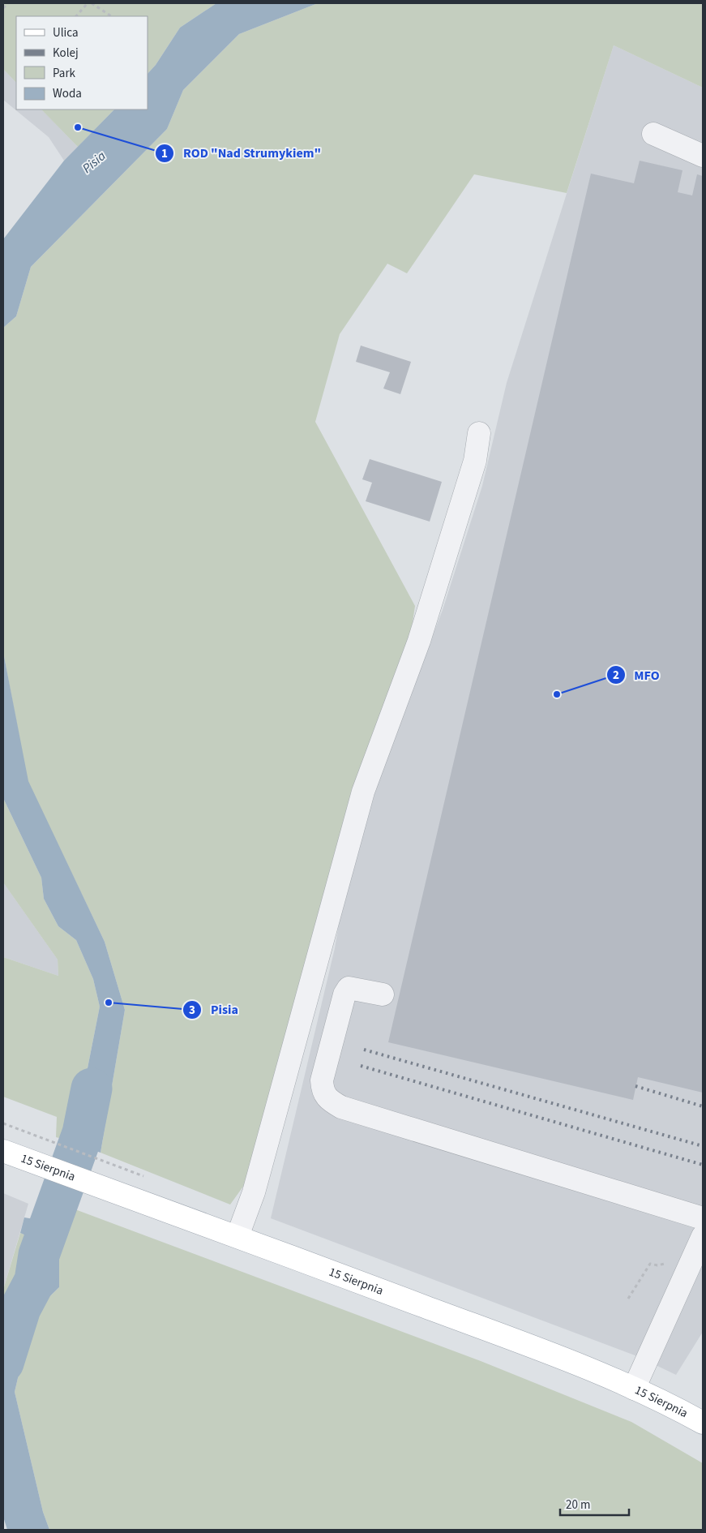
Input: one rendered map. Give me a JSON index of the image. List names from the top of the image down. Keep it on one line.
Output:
{"streets":{"main road":["15 Sierpnia"]},"water":["Pisia"],"places":["ROD \"Nad Strumykiem\"","MFO","Pisia"],"legend":["Ulica","Kolej","Park","Woda"],"scale_bar":"20 m"}
